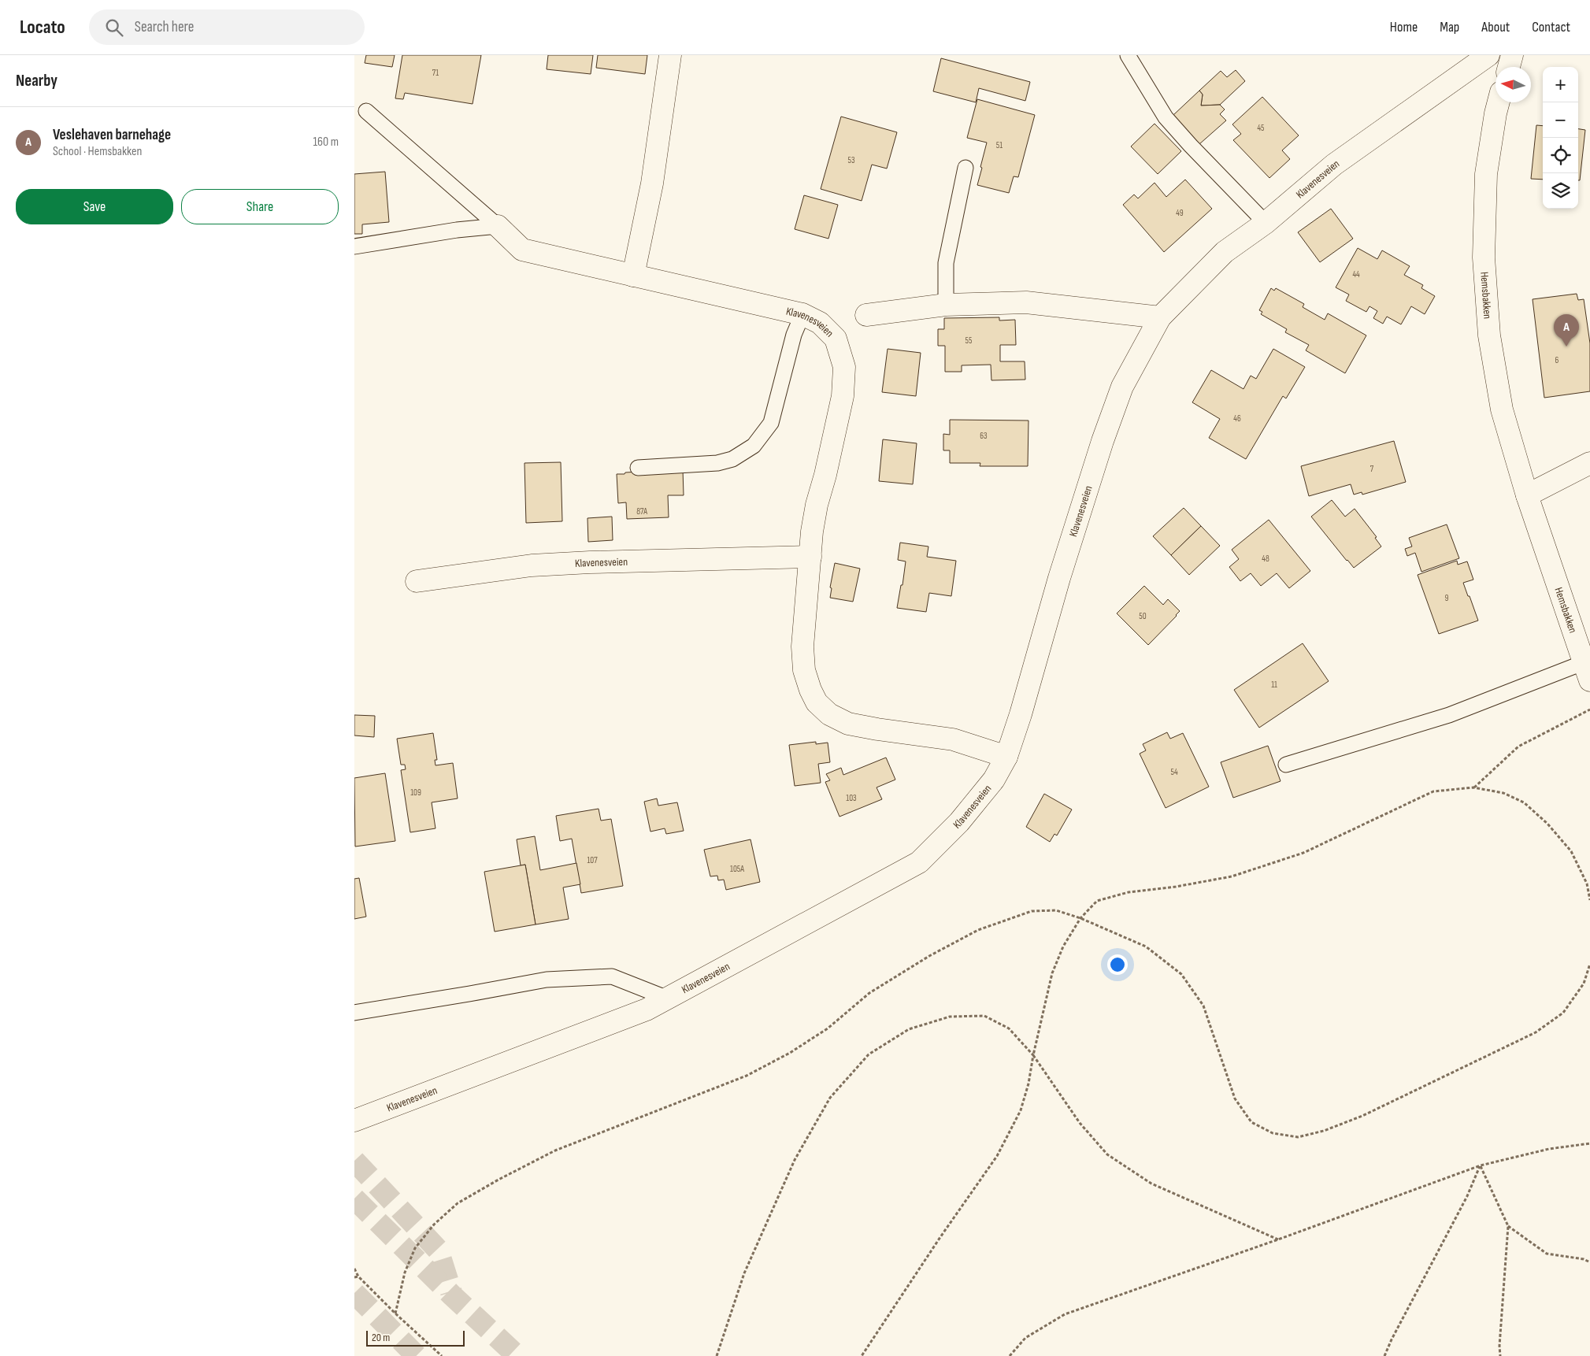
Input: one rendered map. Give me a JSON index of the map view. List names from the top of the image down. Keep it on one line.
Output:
{"streets":{"street":["Klavenesveien","Hemsbakken"]},"house_numbers":["71","45","51","53","49","44","55","6","46","63","7","87A","48","9","50","11","54","109","103","107","105A"],"scale_bar":"20 m","north":"left","page":{"header":"Locato","search":"Search here","nav":["Home","Map","About","Contact"],"heading":"Nearby","map_buttons":["+","−"],"list":[{"mark":"A","name":"Veslehaven barnehage","note":"School · Hemsbakken","value":"160 m"}],"buttons":["Save","Share"],"pins":"A","scale":"20 m"}}
